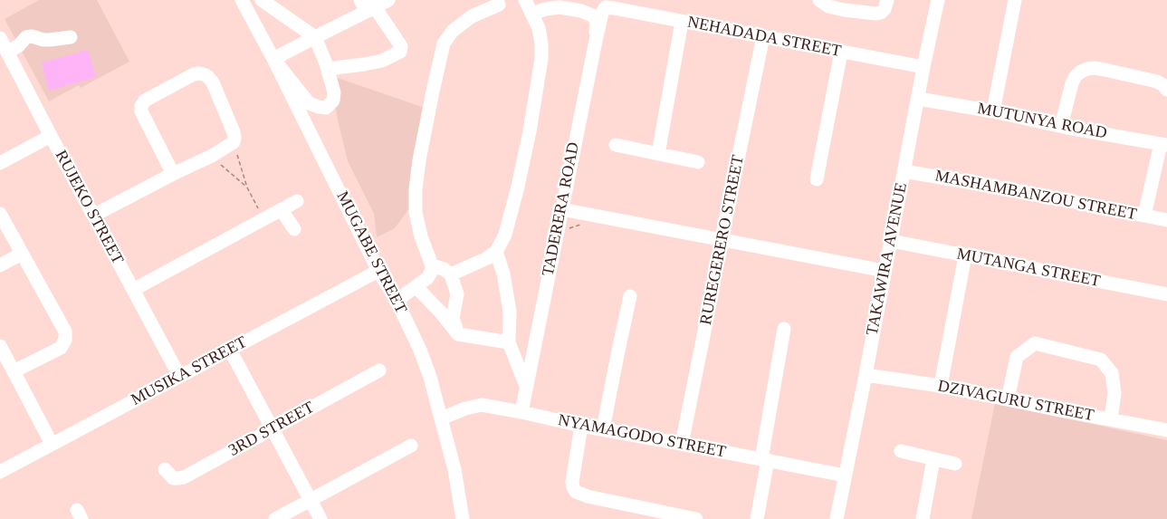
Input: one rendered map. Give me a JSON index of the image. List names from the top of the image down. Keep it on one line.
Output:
{"streets":{"street":["NEHADADA STREET","MUTUNYA ROAD","MASHAMBANZOU STREET","RUJEKO STREET","TADERERA ROAD","RUREGERERO STREET","MUGABE STREET","TAKAWIRA AVENUE","MUTANGA STREET","MUSIKA STREET","DZIVAGURU STREET","3RD STREET","NYAMAGODO STREET"]},"crossings":[["NEHADADA STREET","TADERERA ROAD"],["NEHADADA STREET","RUREGERERO STREET"],["NEHADADA STREET","TAKAWIRA AVENUE"],["MUTUNYA ROAD","TAKAWIRA AVENUE"],["MASHAMBANZOU STREET","TAKAWIRA AVENUE"],["RUJEKO STREET","MUSIKA STREET"],["TADERERA ROAD","NYAMAGODO STREET"],["RUREGERERO STREET","NYAMAGODO STREET"],["MUGABE STREET","MUSIKA STREET"],["MUGABE STREET","NYAMAGODO STREET"],["TAKAWIRA AVENUE","MUTANGA STREET"],["TAKAWIRA AVENUE","DZIVAGURU STREET"],["TAKAWIRA AVENUE","NYAMAGODO STREET"]]}
